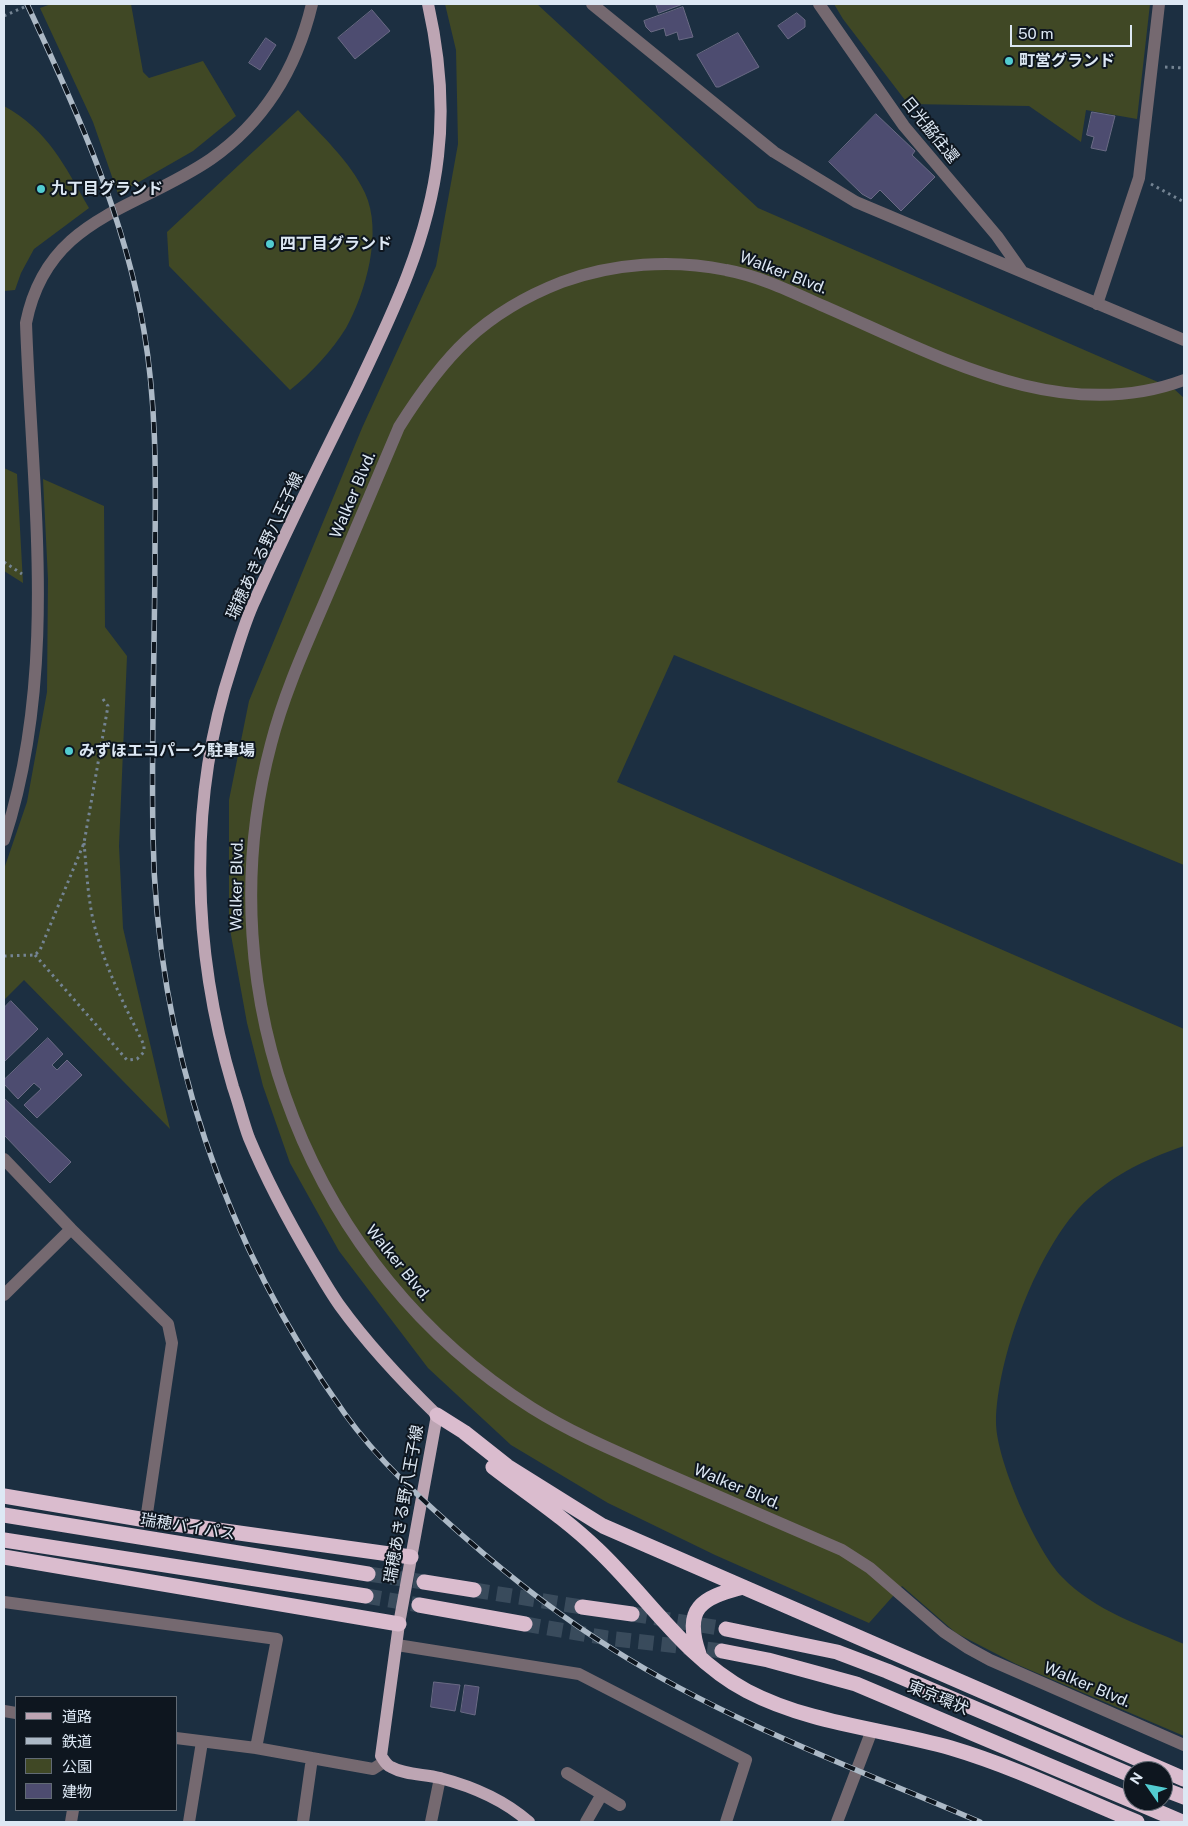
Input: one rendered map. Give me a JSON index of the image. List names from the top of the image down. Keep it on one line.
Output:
{"streets":{"highway":["瑞穂バイパス","東京環状"],"main road":["瑞穂あきる野八王子線"],"street":["日光脇往還","Walker Blvd."]},"places":["町営グランド","九丁目グランド","四丁目グランド","みずほエコパーク駐車場"],"legend":["道路","鉄道","公園","建物"],"scale_bar":"50 m","north":"top left"}
